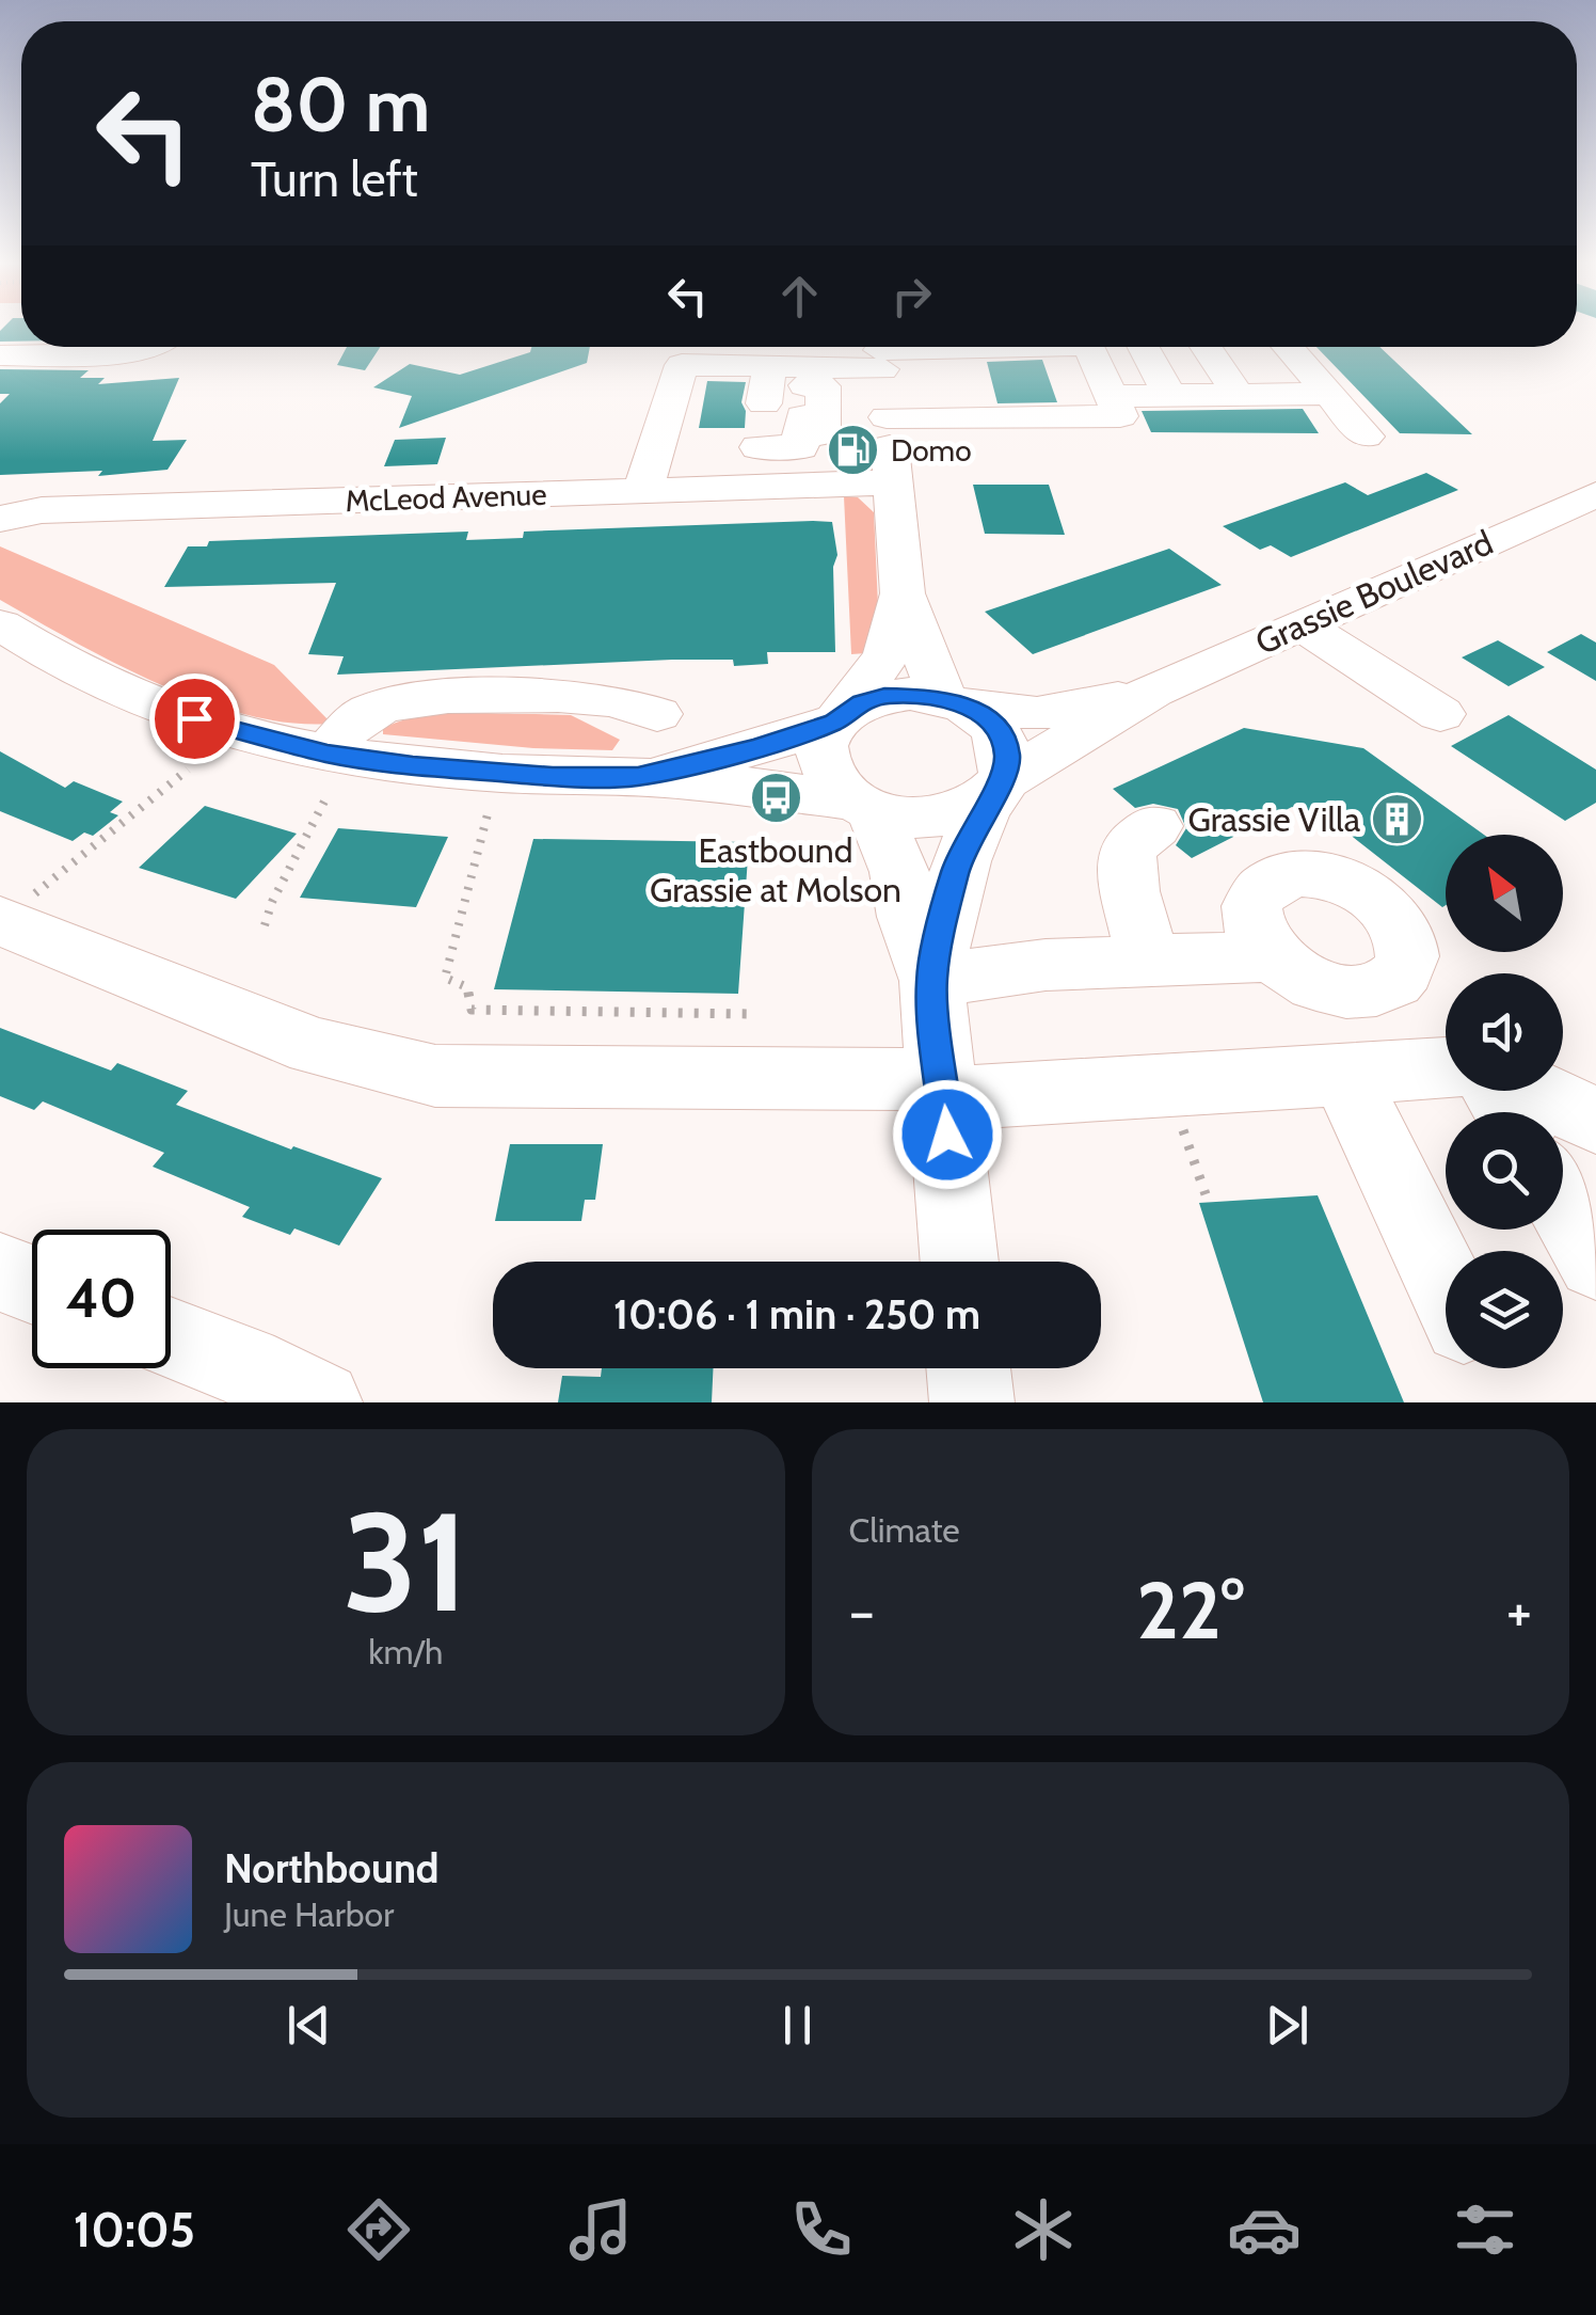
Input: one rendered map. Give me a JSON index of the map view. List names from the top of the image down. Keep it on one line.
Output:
{"streets":{"street":["McLeod Avenue","Grassie Boulevard"]},"places":{"fuel station":["Domo"],"bus stop":["Eastbound Grassie at Molson"],"building":["Grassie Villa"]},"north":"top left","page":{"turn":["80 m","Turn left"],"limit":"40","trip":"10:06 · 1 min · 250 m","tile":[["31","km/h"],"Climate"],"heat":["−","22°","+"],"song":["Northbound","June Harbor"],"tabs":"10:05"}}
